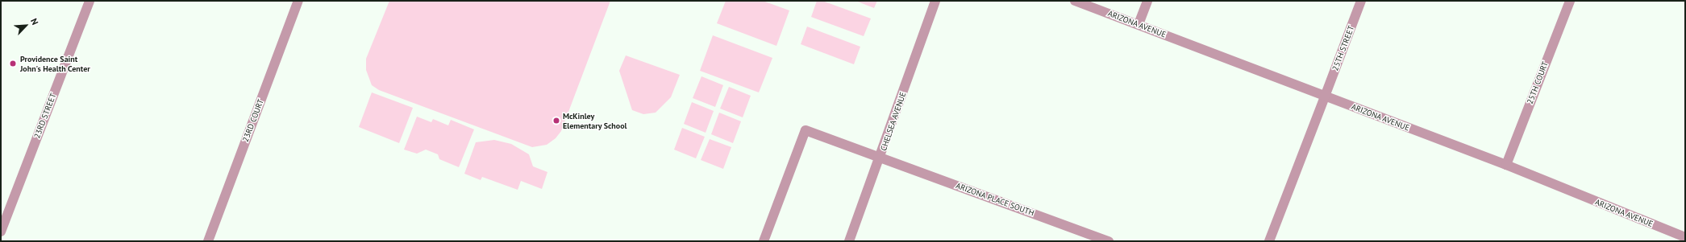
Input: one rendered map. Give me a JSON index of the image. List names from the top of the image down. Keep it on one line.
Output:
{"streets":{"street":["ARIZONA AVENUE","25TH STREET","25TH COURT","23RD STREET","23RD COURT","CHELSEA AVENUE","ARIZONA PLACE SOUTH"]},"crossings":[["ARIZONA AVENUE","25TH STREET"],["ARIZONA AVENUE","25TH COURT"],["CHELSEA AVENUE","ARIZONA PLACE SOUTH"]],"places":["Providence Saint John's Health Center","McKinley Elementary School"],"north":"top right"}
